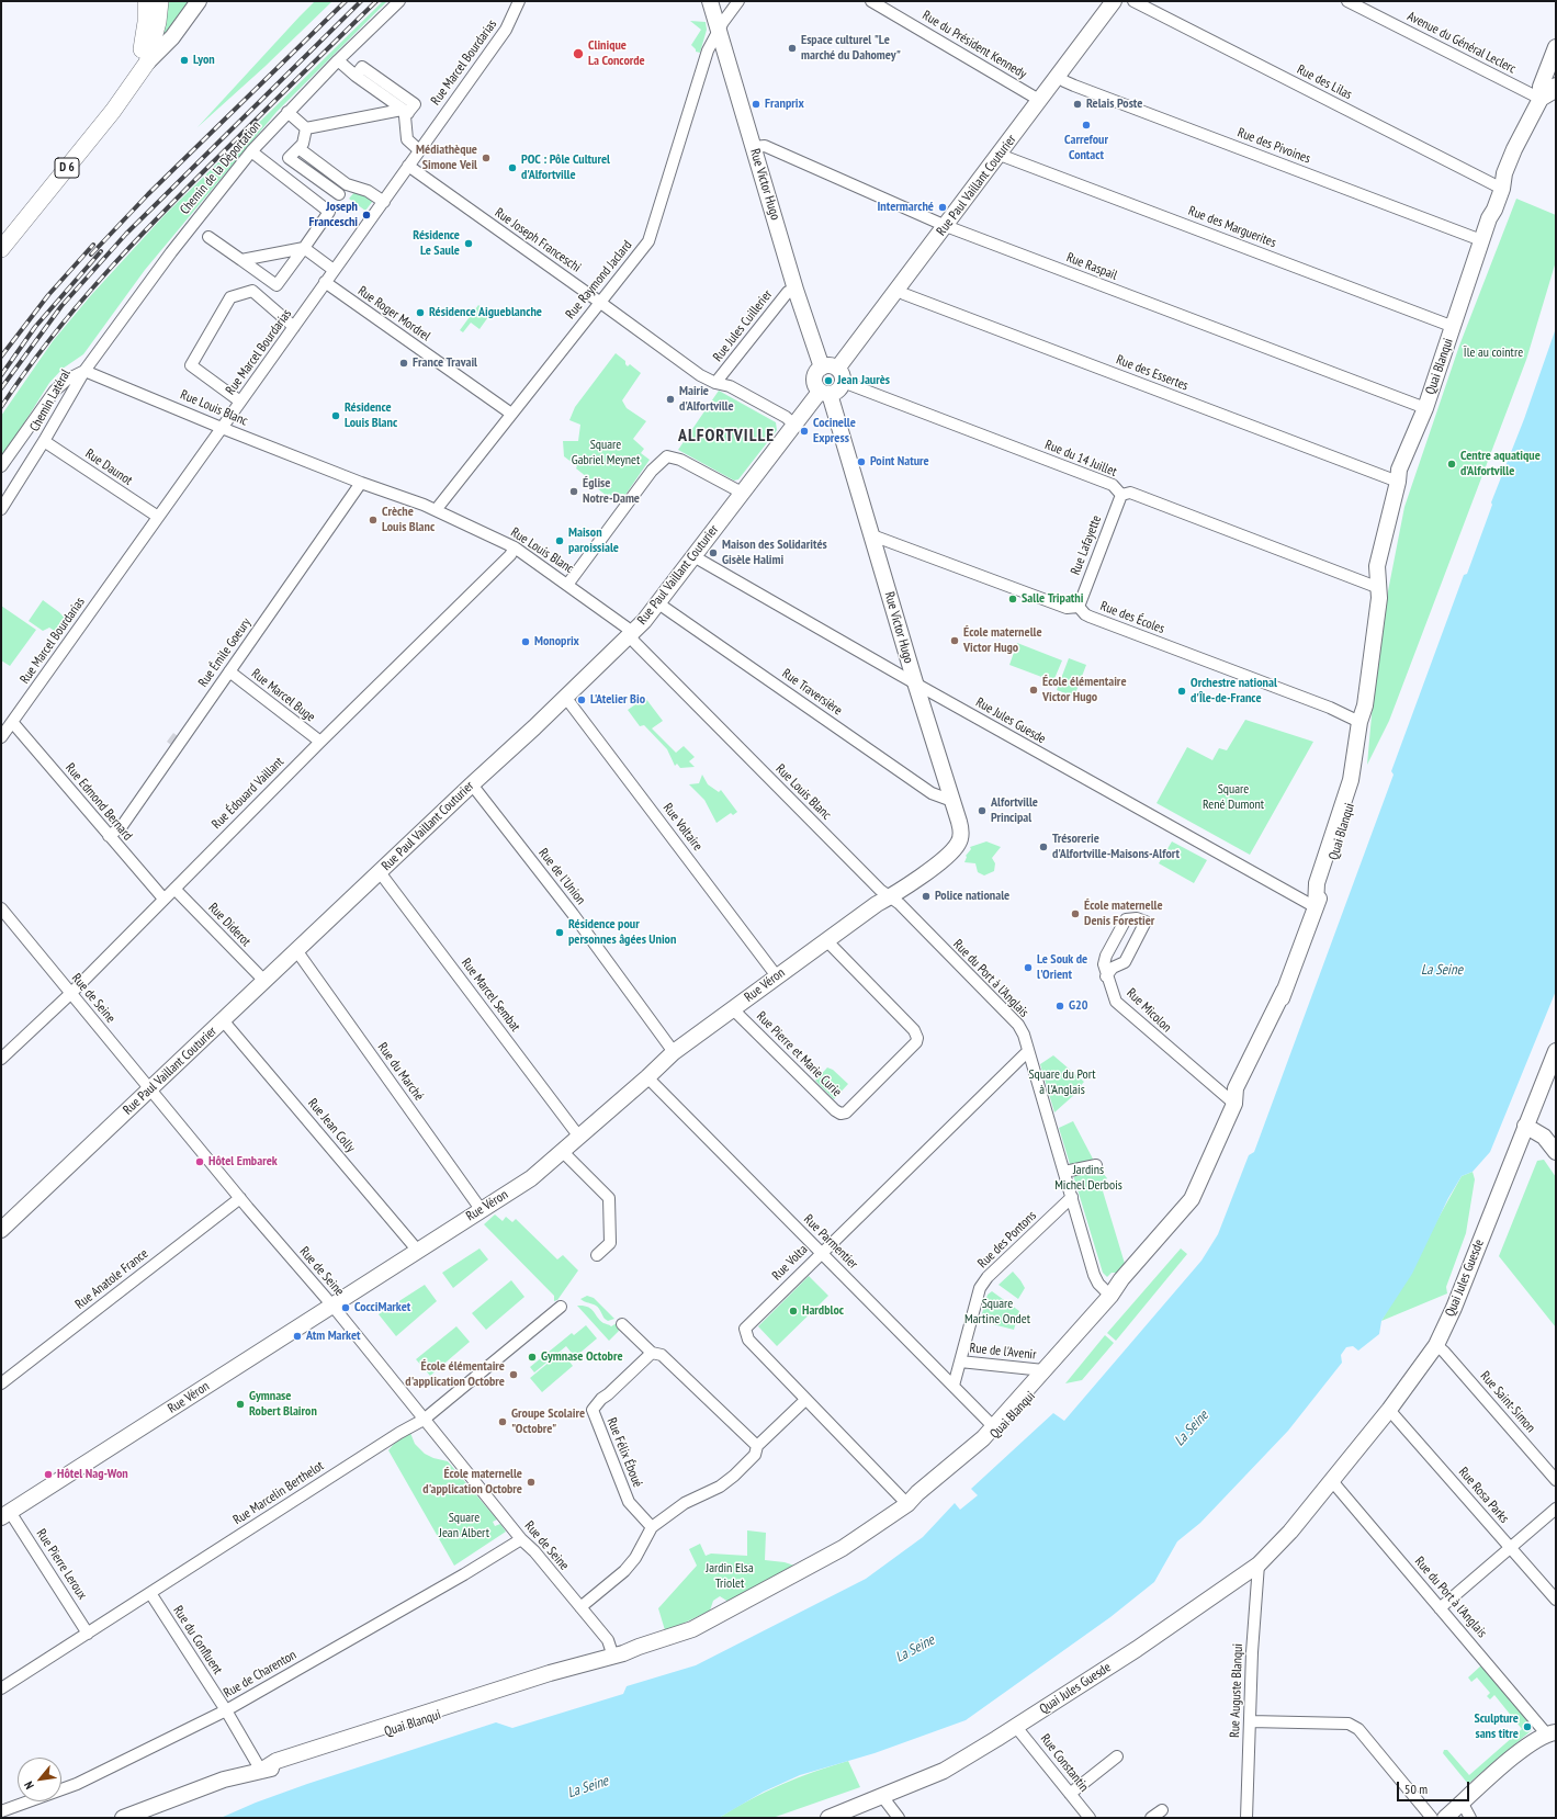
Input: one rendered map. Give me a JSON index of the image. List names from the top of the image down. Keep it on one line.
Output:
{"streets":{"main road":["D 6","Rue Victor Hugo","Rue Paul Vaillant Couturier","Quai Blanqui","Rue Véron","Quai Jules Guesde"],"street":["Avenue du Général Leclerc","Rue du Président Kennedy","Rue Marcel Bourdarias","Rue des Lilas","Rue des Pivoines","Chemin de la Déportation","Rue des Marguerites","Rue Joseph Franceschi","Rue Raspail","Rue Raymond Jaclard","Rue Roger Mordrel","Rue Jules Cuillerier","Rue des Essertes","Chemin Latéral","Rue Louis Blanc","Rue du 14 Juillet","Rue Daunot","Rue Lafayette","Rue des Écoles","Rue Émile Goeury","Rue Traversière","Rue Marcel Buge","Rue Jules Guesde","Rue Édouard Vaillant","Rue Edmond Bernard","Rue Voltaire","Rue de l'Union","Rue Diderot","Rue du Port à l'Anglais","Rue Marcel Sembat","Rue de Seine","Rue Micolon","Rue Pierre et Marie Curie","Rue du Marché","Rue Jean Colly","Rue des Pontons","Rue Parmentier","Rue Volta","Rue Anatole France","Rue de l'Avenir","Rue Saint-Simon","Rue Félix Éboué","Rue Marcelin Berthelot","Rue Rosa Parks","Rue Pierre Leroux","Rue du Confluent","Rue de Charenton","Rue Auguste Blanqui","Rue Constantin"]},"crossings":[["Avenue du Général Leclerc","Quai Blanqui"],["Rue du Président Kennedy","Rue Paul Vaillant Couturier"],["Rue Marcel Bourdarias","Rue Joseph Franceschi"],["Rue Marcel Bourdarias","Rue Roger Mordrel"],["Rue Marcel Bourdarias","Rue Louis Blanc"],["Rue Marcel Bourdarias","Rue Daunot"],["Rue Marcel Bourdarias","Rue Edmond Bernard"],["Rue des Lilas","Quai Blanqui"],["Rue des Pivoines","Rue Paul Vaillant Couturier"],["Rue des Pivoines","Quai Blanqui"],["Chemin de la Déportation","Chemin Latéral"],["Chemin de la Déportation","Rue Louis Blanc"],["Rue Victor Hugo","Rue Paul Vaillant Couturier"],["Rue Victor Hugo","Rue Raspail"],["Rue Victor Hugo","Rue Raymond Jaclard"],["Rue Victor Hugo","Rue Jules Cuillerier"],["Rue Victor Hugo","Rue du 14 Juillet"],["Rue Victor Hugo","Rue des Écoles"],["Rue Victor Hugo","Rue Traversière"],["Rue Victor Hugo","Rue Jules Guesde"],["Rue Victor Hugo","Rue Véron"],["Rue Paul Vaillant Couturier","Rue des Marguerites"],["Rue Paul Vaillant Couturier","Rue Joseph Franceschi"],["Rue Paul Vaillant Couturier","Rue Raspail"],["Rue Paul Vaillant Couturier","Rue des Essertes"],["Rue Paul Vaillant Couturier","Rue Louis Blanc"],["Rue Paul Vaillant Couturier","Rue du 14 Juillet"],["Rue Paul Vaillant Couturier","Rue Traversière"],["Rue Paul Vaillant Couturier","Rue Jules Guesde"],["Rue Paul Vaillant Couturier","Rue Voltaire"],["Rue Paul Vaillant Couturier","Rue de l'Union"],["Rue Paul Vaillant Couturier","Rue Diderot"],["Rue Paul Vaillant Couturier","Rue Marcel Sembat"],["Rue Paul Vaillant Couturier","Rue de Seine"],["Rue Paul Vaillant Couturier","Rue du Marché"],["Rue Paul Vaillant Couturier","Rue Jean Colly"],["Rue des Marguerites","Quai Blanqui"],["Rue Joseph Franceschi","Rue Raymond Jaclard"],["Rue Joseph Franceschi","Rue Jules Cuillerier"],["Rue Raspail","Quai Blanqui"],["Rue Raymond Jaclard","Rue Roger Mordrel"],["Rue Raymond Jaclard","Rue Louis Blanc"],["Quai Blanqui","Rue des Essertes"],["Quai Blanqui","Rue du 14 Juillet"],["Quai Blanqui","Rue des Écoles"],["Quai Blanqui","Rue Jules Guesde"],["Quai Blanqui","Rue du Port à l'Anglais"],["Quai Blanqui","Rue de Seine"],["Quai Blanqui","Rue Micolon"],["Quai Blanqui","Rue Parmentier"],["Quai Blanqui","Rue Volta"],["Quai Blanqui","Rue de l'Avenir"],["Quai Blanqui","Rue du Confluent"],["Chemin Latéral","Rue Louis Blanc"],["Chemin Latéral","Rue Daunot"],["Rue Louis Blanc","Rue Émile Goeury"],["Rue Louis Blanc","Rue Édouard Vaillant"],["Rue Louis Blanc","Rue du Port à l'Anglais"],["Rue Louis Blanc","Rue Véron"],["Rue du 14 Juillet","Rue Lafayette"],["Rue Lafayette","Rue des Écoles"],["Rue Émile Goeury","Rue Marcel Buge"],["Rue Émile Goeury","Rue Edmond Bernard"],["Rue Marcel Buge","Rue Édouard Vaillant"],["Rue Édouard Vaillant","Rue Edmond Bernard"],["Rue Édouard Vaillant","Rue Diderot"],["Rue Édouard Vaillant","Rue de Seine"],["Rue Voltaire","Rue Véron"],["Rue de l'Union","Rue Véron"],["Rue du Port à l'Anglais","Rue Véron"],["Rue du Port à l'Anglais","Rue des Pontons"],["Rue du Port à l'Anglais","Rue Volta"],["Rue du Port à l'Anglais","Quai Jules Guesde"],["Rue Véron","Rue Marcel Sembat"],["Rue Véron","Rue de Seine"],["Rue Véron","Rue Pierre et Marie Curie"],["Rue Véron","Rue du Marché"],["Rue Véron","Rue Jean Colly"],["Rue Véron","Rue Parmentier"],["Rue Véron","Rue Pierre Leroux"],["Rue de Seine","Rue Anatole France"],["Rue de Seine","Rue Marcelin Berthelot"],["Rue de Seine","Rue de Charenton"],["Rue des Pontons","Rue Parmentier"],["Rue des Pontons","Rue de l'Avenir"],["Rue Parmentier","Rue Volta"],["Quai Jules Guesde","Rue Saint-Simon"],["Quai Jules Guesde","Rue Rosa Parks"],["Quai Jules Guesde","Rue Auguste Blanqui"],["Quai Jules Guesde","Rue Constantin"],["Rue Marcelin Berthelot","Rue Pierre Leroux"],["Rue Marcelin Berthelot","Rue du Confluent"],["Rue du Confluent","Rue de Charenton"]],"districts":["ALFORTVILLE"],"water":["La Seine"],"parks":["Île au cointre","Square Gabriel Meynet","Square René Dumont","Square du Port à l'Anglais","Jardins Michel Derbois","Square Martine Ondet","Square Jean Albert","Jardin Elsa Triolet"],"places":["Espace culturel \"Le marché du Dahomey\"","Clinique La Concorde","Lyon","Franprix","Relais Poste","Carrefour Contact","Médiathèque Simone Veil","POC : Pôle Culturel d'Alfortville","Intermarché","Joseph Franceschi","Résidence Le Saule","Résidence Aigueblanche","France Travail","Jean Jaurès","Mairie d'Alfortville","Résidence Louis Blanc","Cocinelle Express","Point Nature","Centre aquatique d’Alfortville","Église Notre-Dame","Crèche Louis Blanc","Maison paroissiale","Maison des Solidarités Gisèle Halimi","Salle Tripathi","École maternelle Victor Hugo","Monoprix","École élémentaire Victor Hugo","Orchestre national d'Île-de-France","L'Atelier Bio","Alfortville Principal","Trésorerie d'Alfortville-Maisons-Alfort","Police nationale","École maternelle Denis Forestier","Résidence pour personnes âgées Union","Le Souk de l'Orient","G20","Hôtel Embarek","CocciMarket","Hardbloc","Atm Market","Gymnase Octobre","École élémentaire d'application Octobre","Gymnase Robert Blairon","Groupe Scolaire \"Octobre\"","Hôtel Nag-Won","École maternelle d'application Octobre","Sculpture sans titre"],"scale_bar":"50 m","north":"bottom left"}
